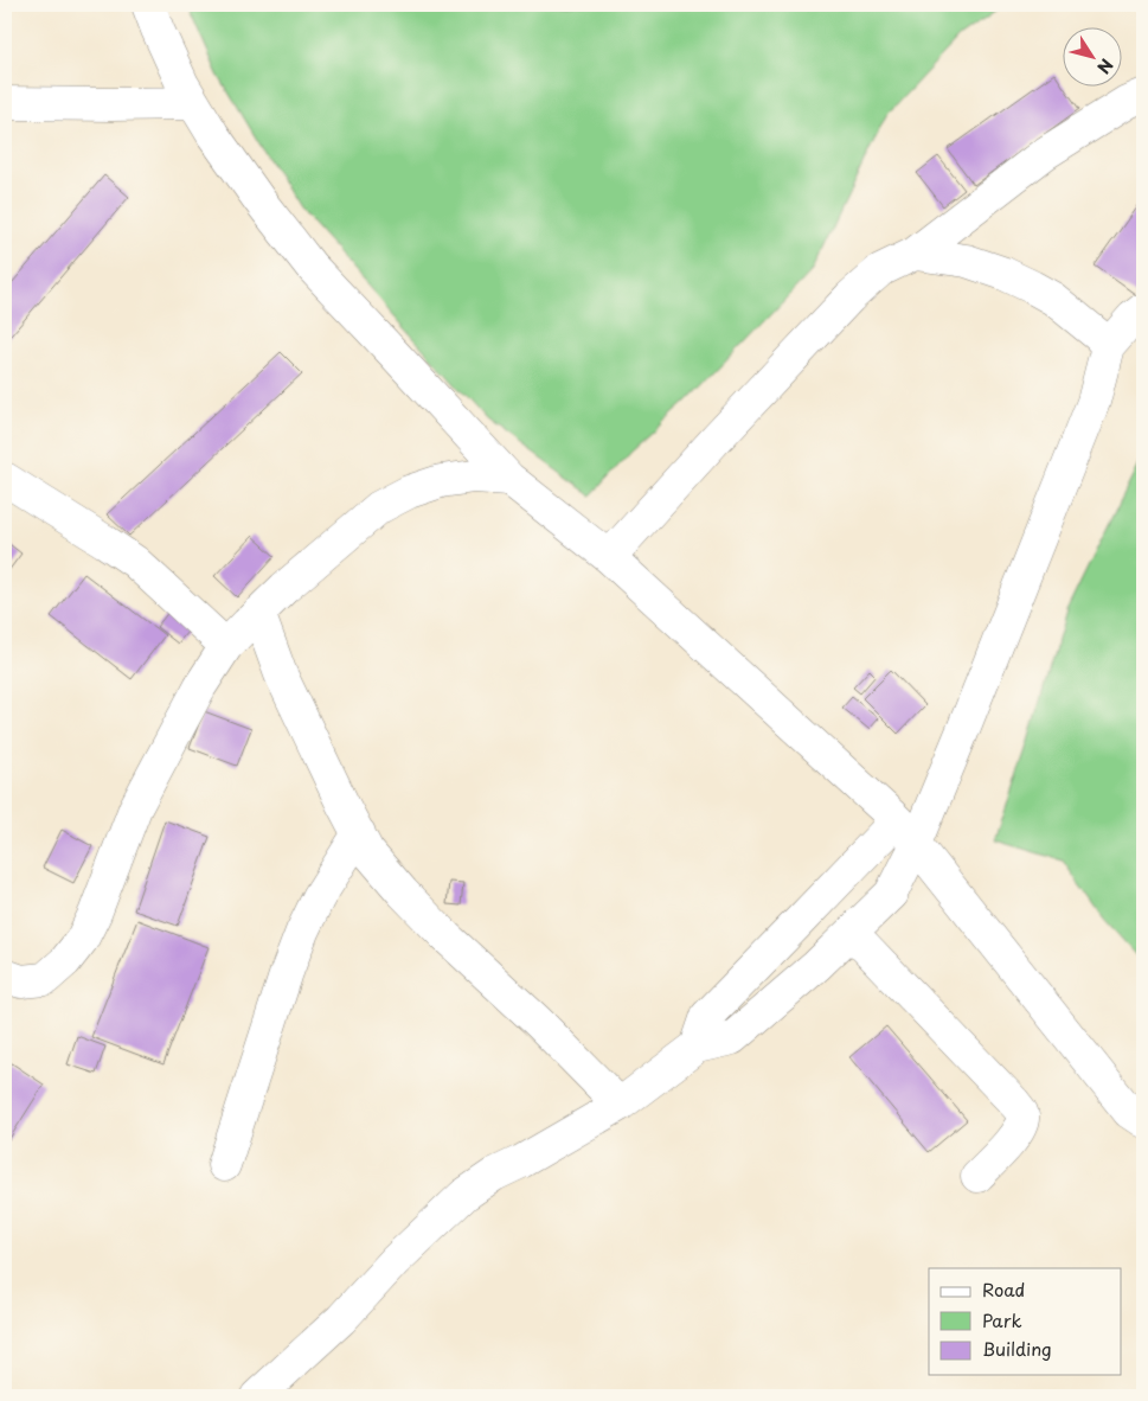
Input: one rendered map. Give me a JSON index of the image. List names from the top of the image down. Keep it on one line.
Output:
{"legend":["Road","Park","Building"],"north":"bottom right"}
